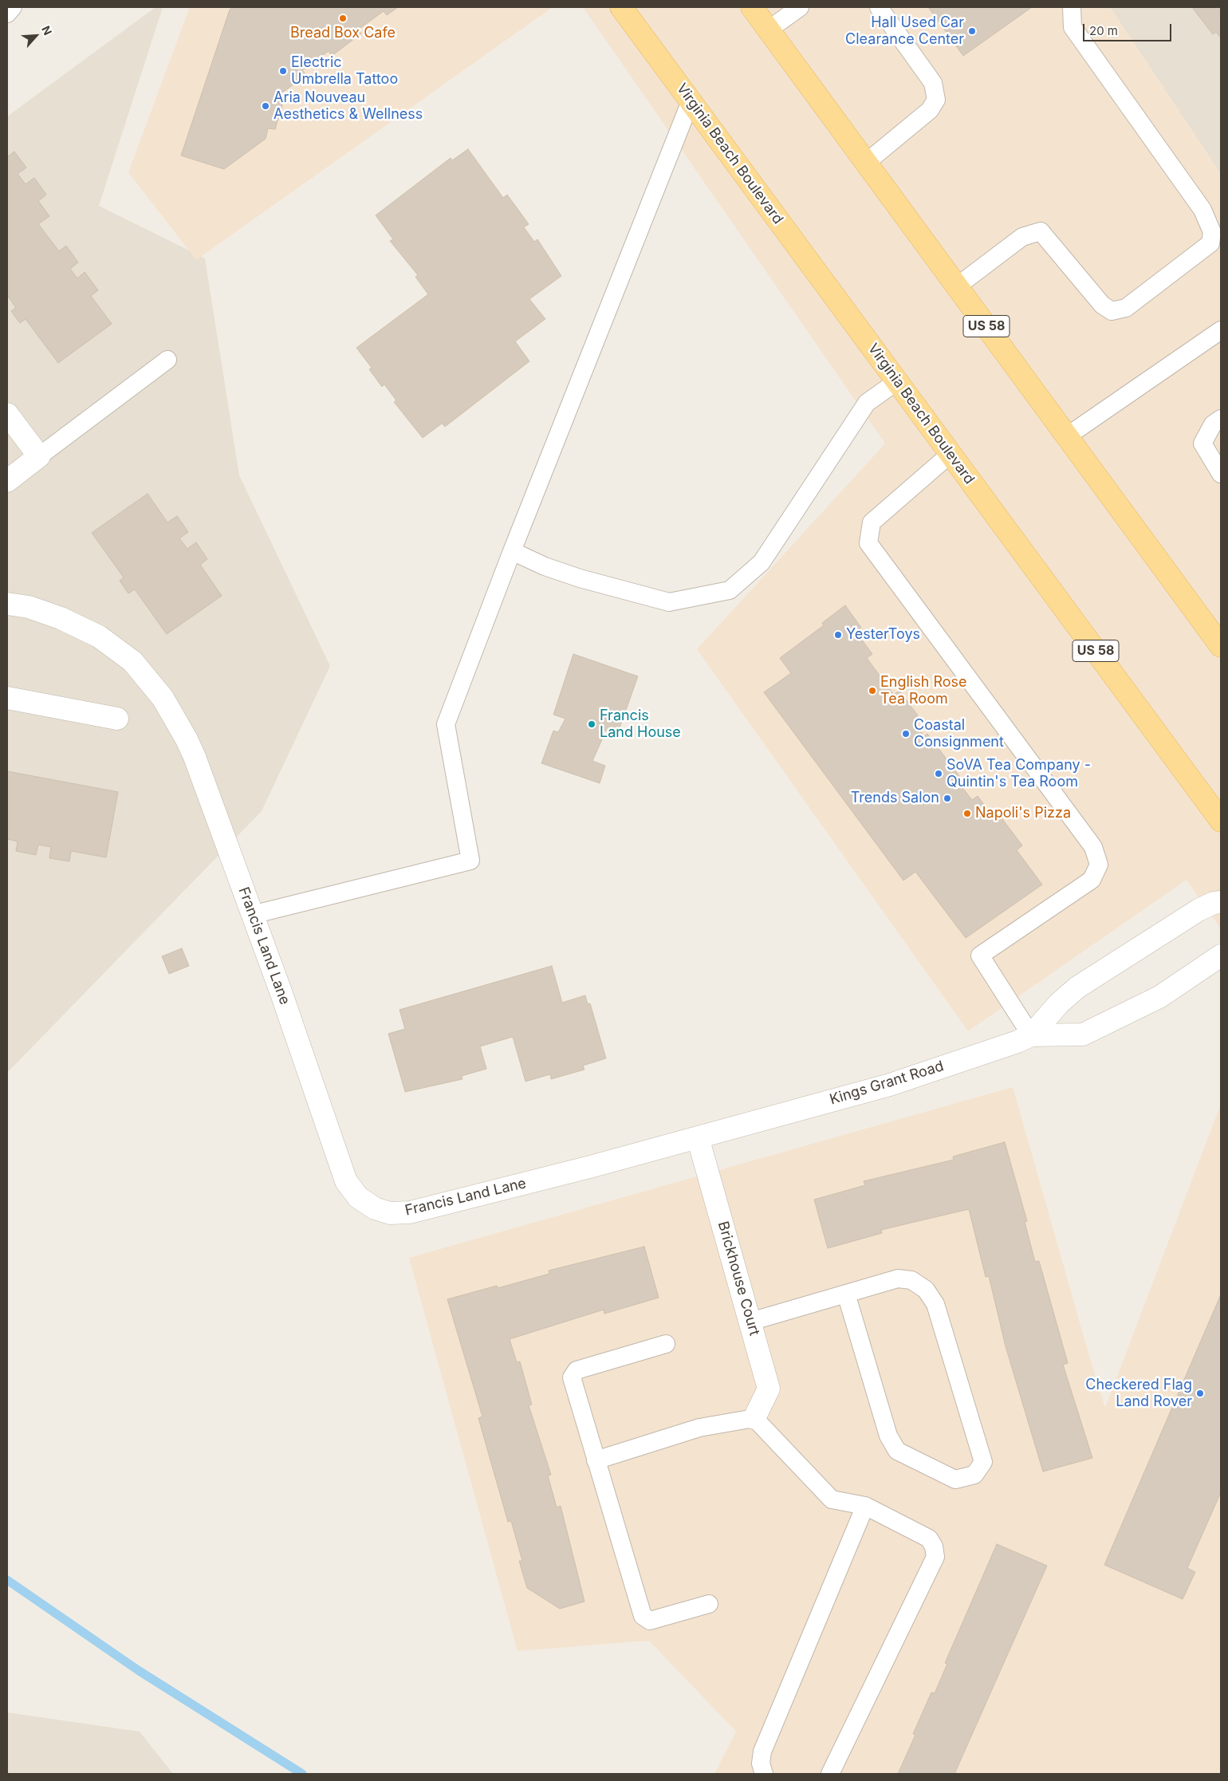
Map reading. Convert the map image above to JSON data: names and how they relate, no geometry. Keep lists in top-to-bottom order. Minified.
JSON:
{"streets":{"main road":["Virginia Beach Boulevard","US 58"],"street":["Francis Land Lane","Kings Grant Road","Brickhouse Court"]},"crossings":[["Francis Land Lane","Kings Grant Road"],["Kings Grant Road","Brickhouse Court"]],"places":["Bread Box Cafe","Hall Used Car Clearance Center","Electric Umbrella Tattoo","Aria Nouveau Aesthetics & Wellness","YesterToys","English Rose Tea Room","Francis Land House","Coastal Consignment","SoVA Tea Company - Quintin's Tea Room","Trends Salon","Napoli's Pizza","Checkered Flag Land Rover"],"scale_bar":"20 m","north":"top right"}
